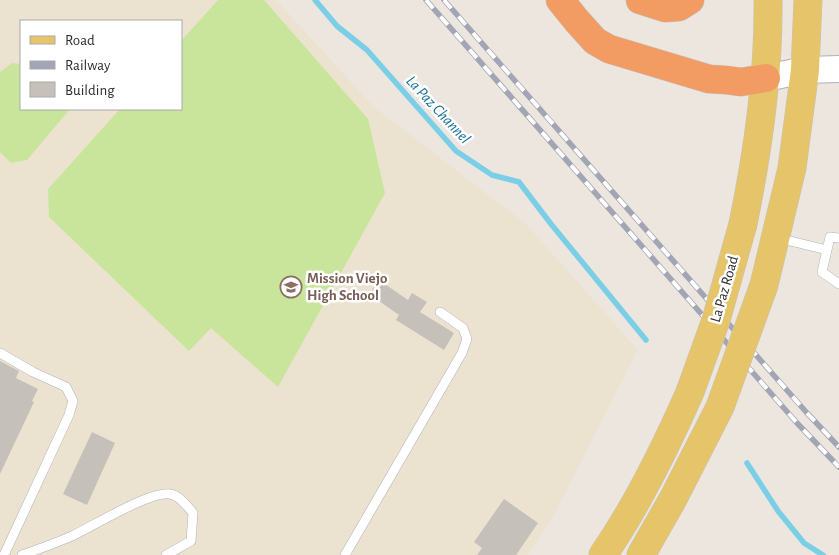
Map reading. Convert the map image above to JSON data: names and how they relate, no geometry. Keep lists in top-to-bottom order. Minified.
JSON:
{"streets":{"main road":["La Paz Road"]},"water":["La Paz Channel"],"places":{"school or university":["Mission Viejo High School"]},"legend":["Road","Railway","Building"]}
